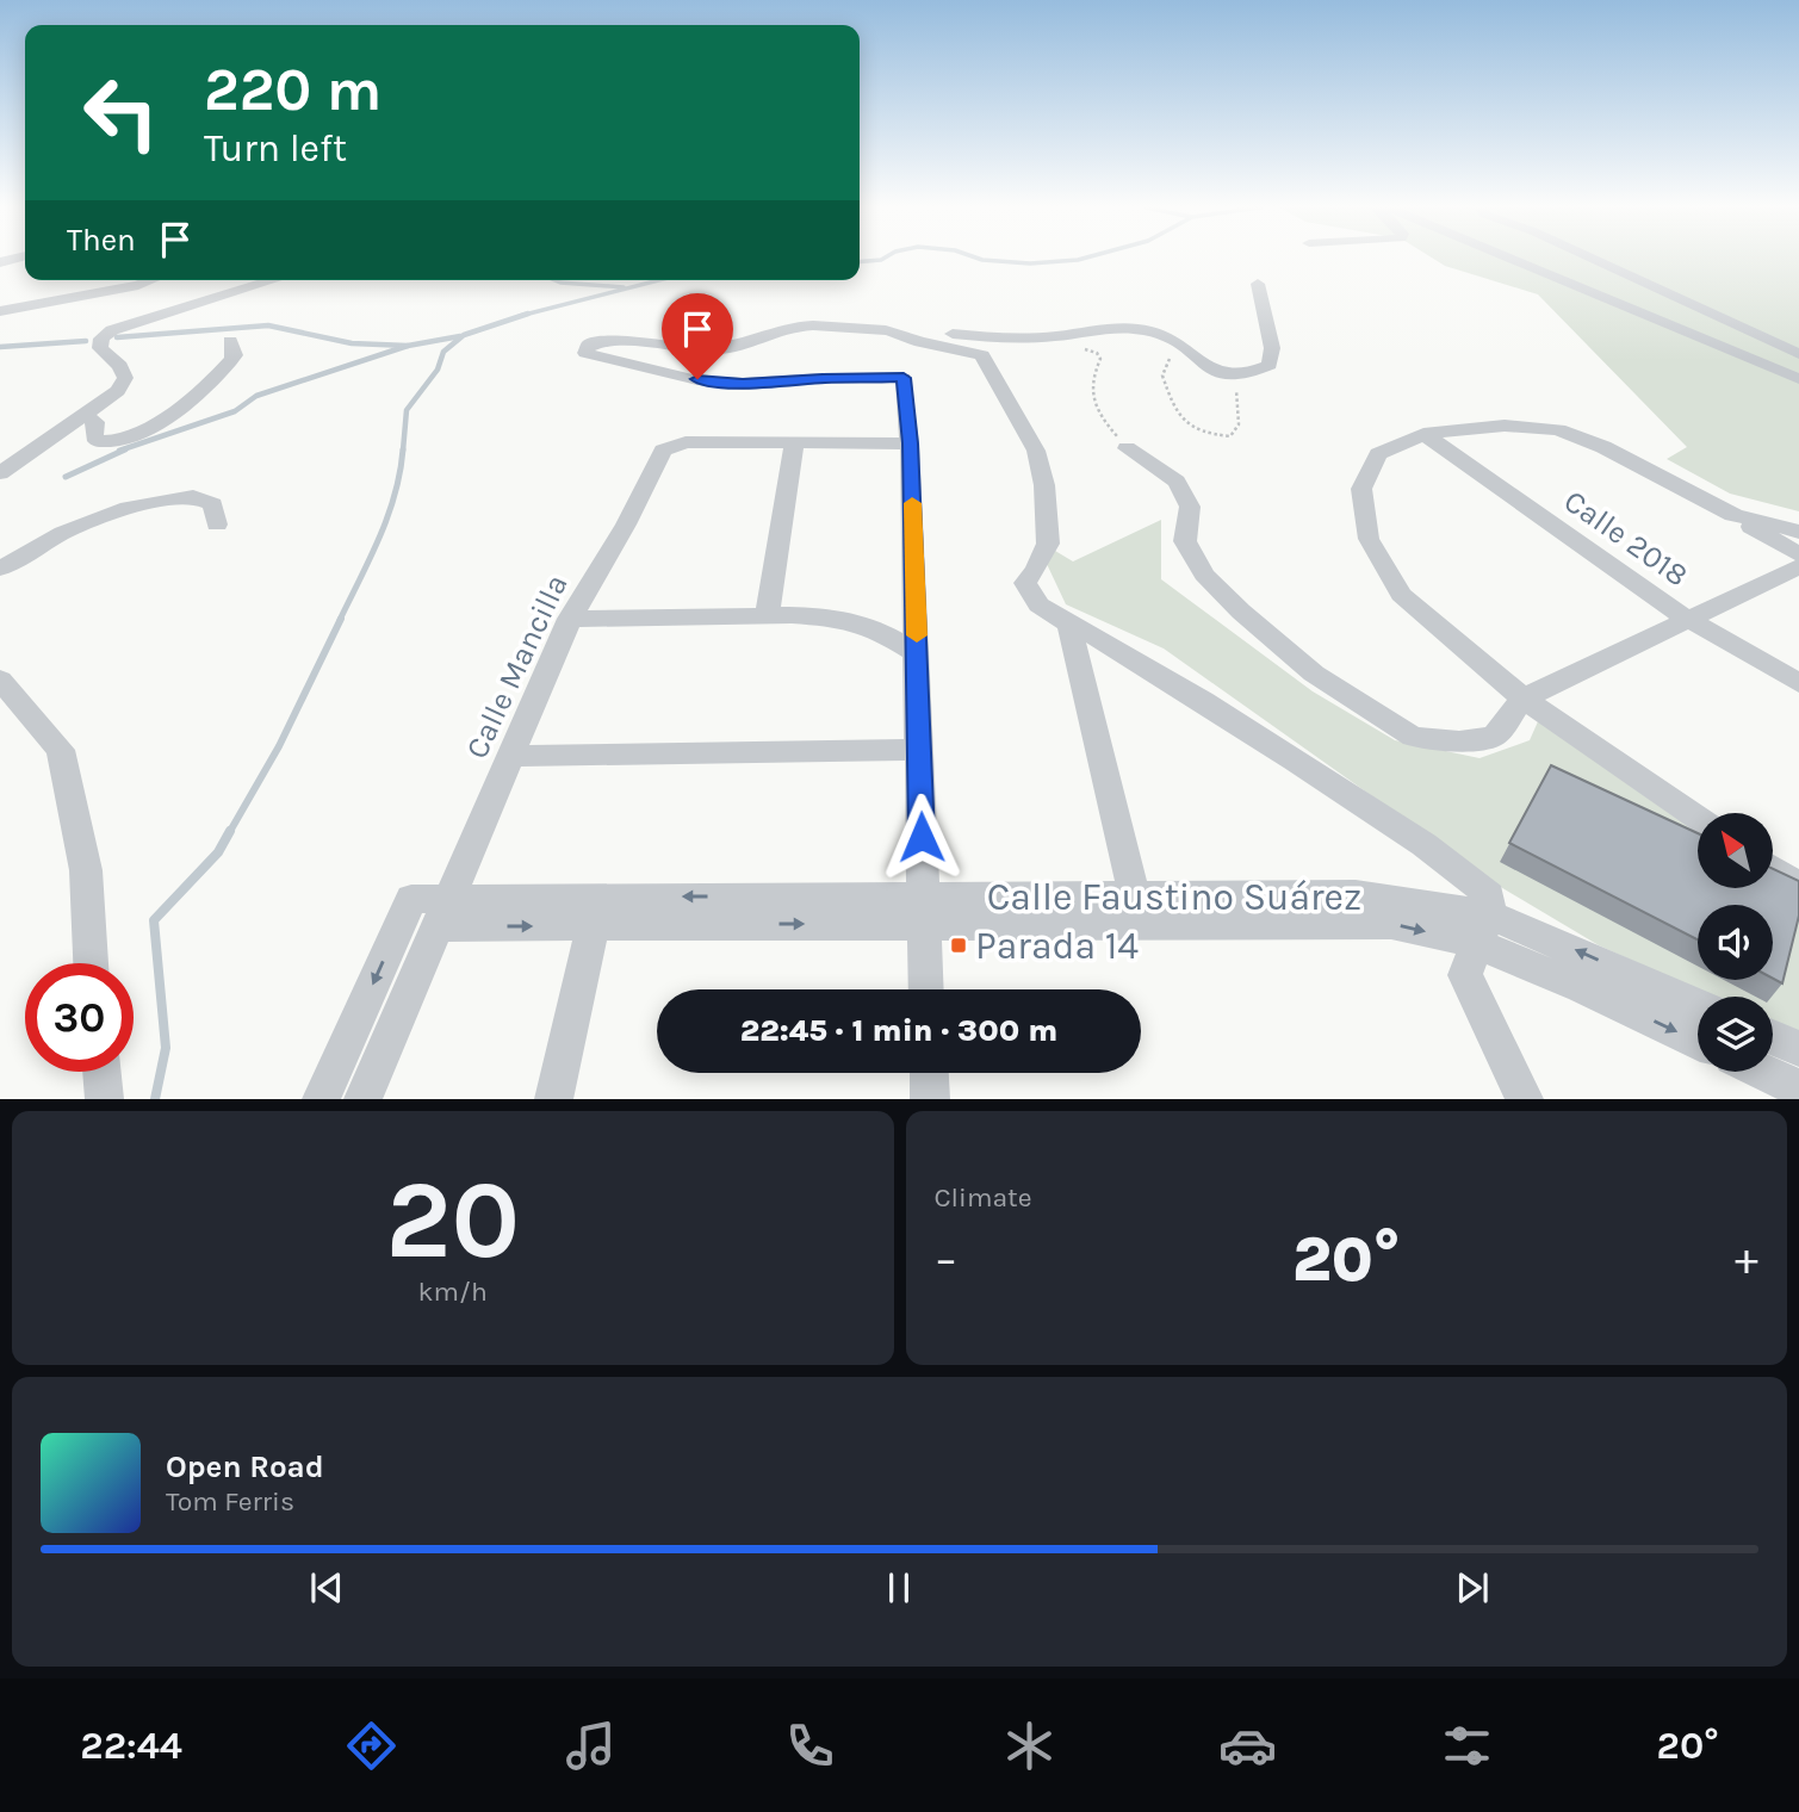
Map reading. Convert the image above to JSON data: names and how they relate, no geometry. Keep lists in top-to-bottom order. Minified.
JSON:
{"streets":{"street":["Calle 2018","Calle Mancilla","Calle Faustino Suárez"]},"crossings":[["Calle Mancilla","Calle Faustino Suárez"]],"places":{"transit":["Parada 14"]},"north":"top left","page":{"turn":["220 m","Turn left"],"then":"Then","limit":"30","trip":"22:45 · 1 min · 300 m","tile":[["20","km/h"],"Climate"],"heat":["−","20°","+"],"song":["Open Road","Tom Ferris"],"tabs":["22:44","20°"]}}
